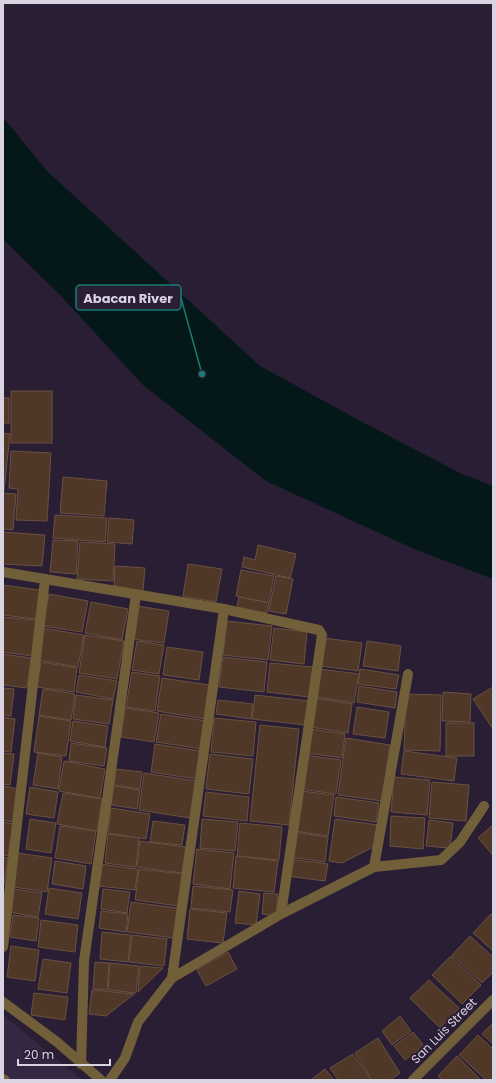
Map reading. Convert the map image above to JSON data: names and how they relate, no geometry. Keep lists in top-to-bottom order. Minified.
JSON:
{"streets":{"street":["San Luis Street"]},"places":["Abacan River"],"scale_bar":"20 m"}
